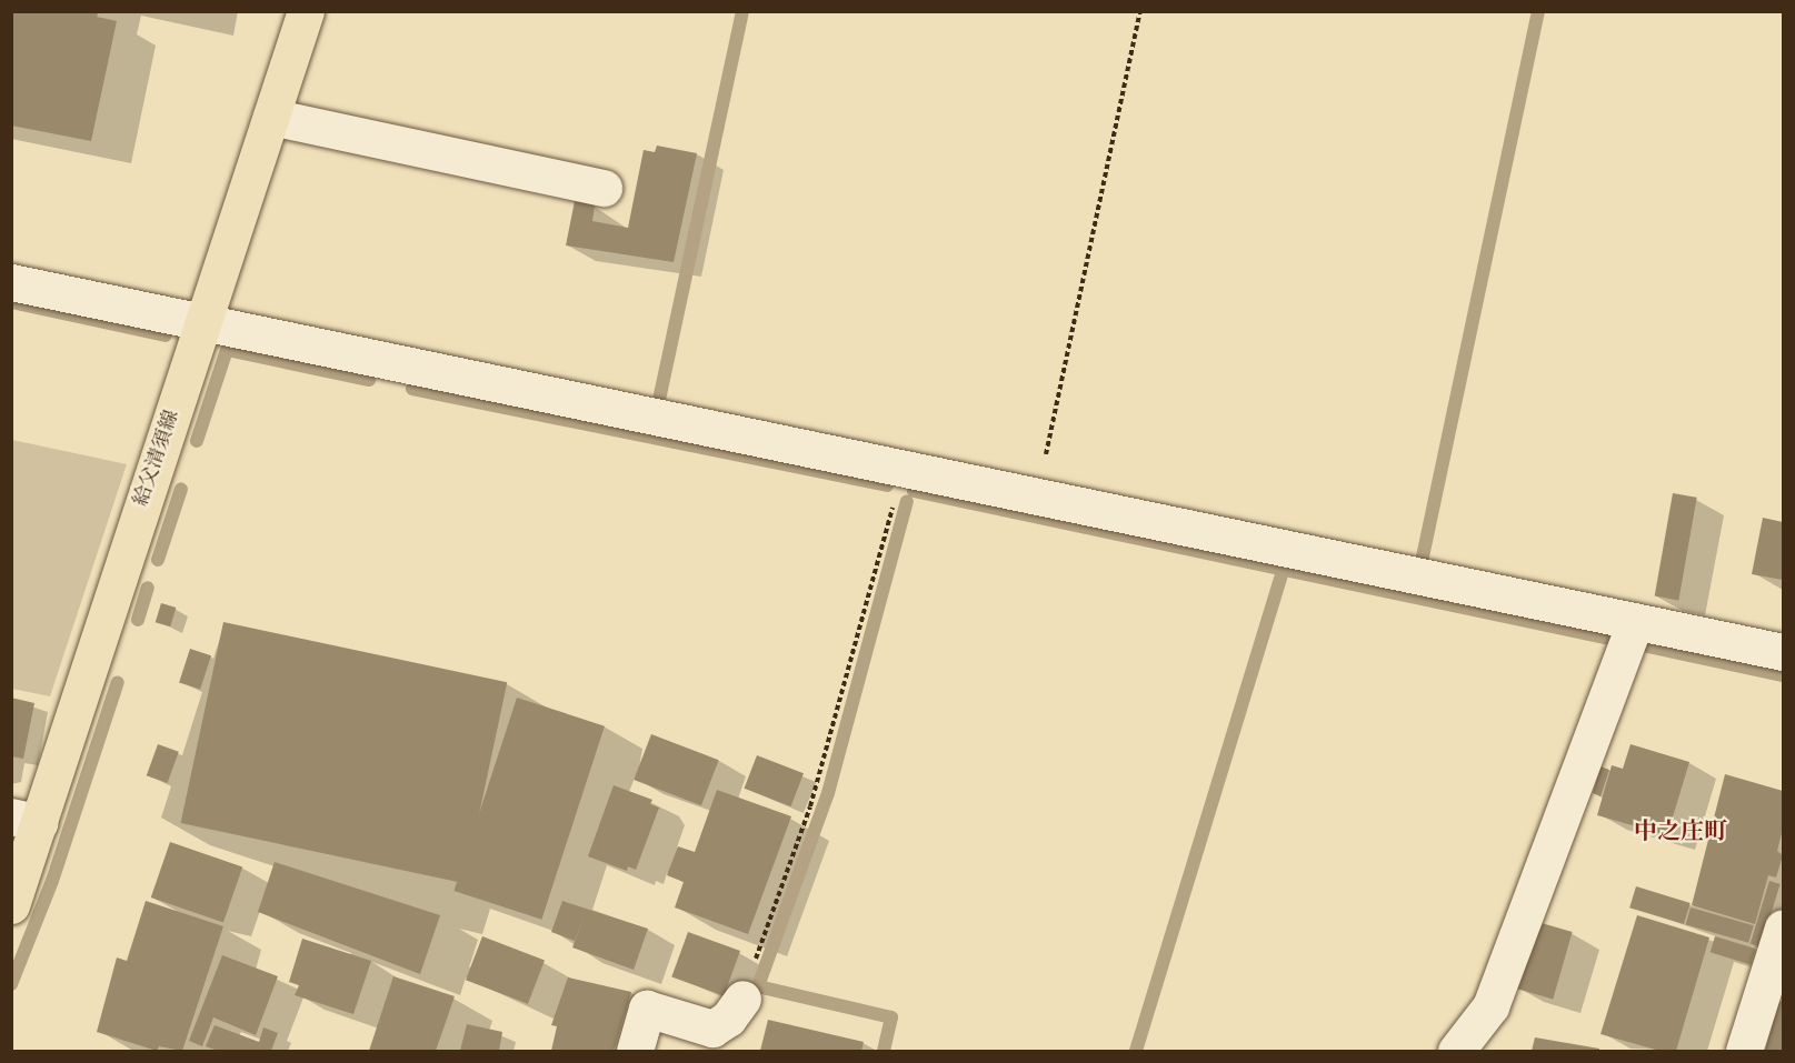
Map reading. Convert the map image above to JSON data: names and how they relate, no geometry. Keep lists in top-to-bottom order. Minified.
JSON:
{"streets":{"main road":["給父清須線"]},"districts":["中之庄町"]}
